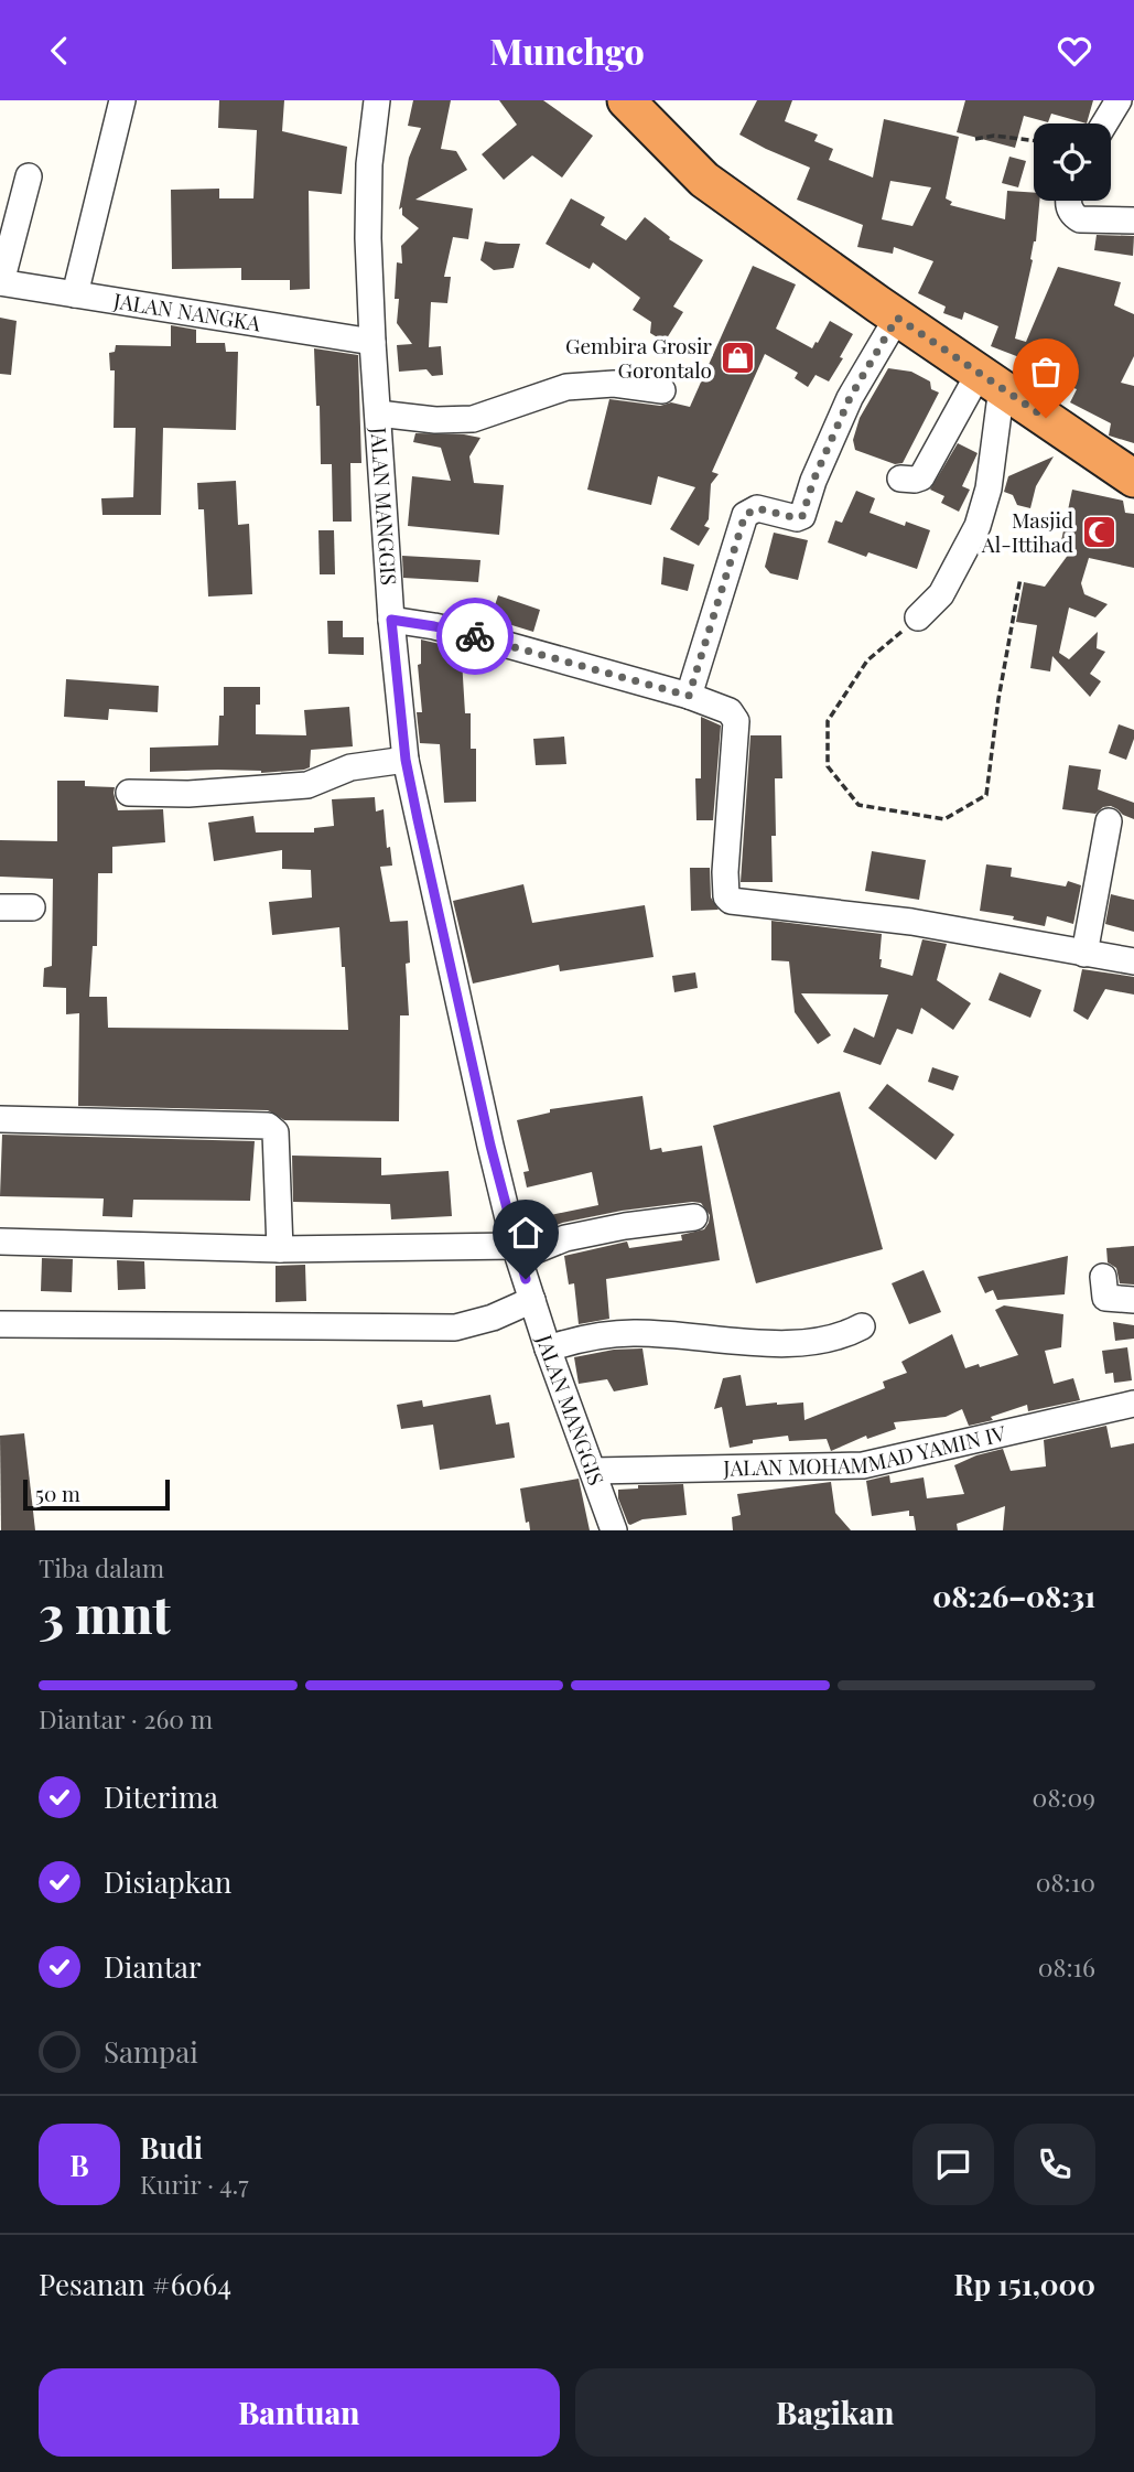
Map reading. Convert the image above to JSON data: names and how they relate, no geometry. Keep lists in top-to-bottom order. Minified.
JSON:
{"streets":{"street":["JALAN NANGKA","JALAN MANGGIS","JALAN MOHAMMAD YAMIN IV"]},"crossings":[["JALAN NANGKA","JALAN MANGGIS"],["JALAN MANGGIS","JALAN MOHAMMAD YAMIN IV"]],"places":{"shop":["Gembira Grosir Gorontalo"],"mosque":["Masjid Al-Ittihad"]},"scale_bar":"50 m","page":{"header":"Munchgo","scale":"50 m","heading":["3 mnt","Tiba dalam","08:26–08:31"],"panel":["Budi","Kurir · 4.7","Pesanan #6064","Rp 151,000"],"bar":"Diantar · 260 m","list":[["Diterima","08:09"],["Disiapkan","08:10"],["Diantar","08:16"],"Sampai"],"round":"B","buttons":["Bantuan","Bagikan"]}}
